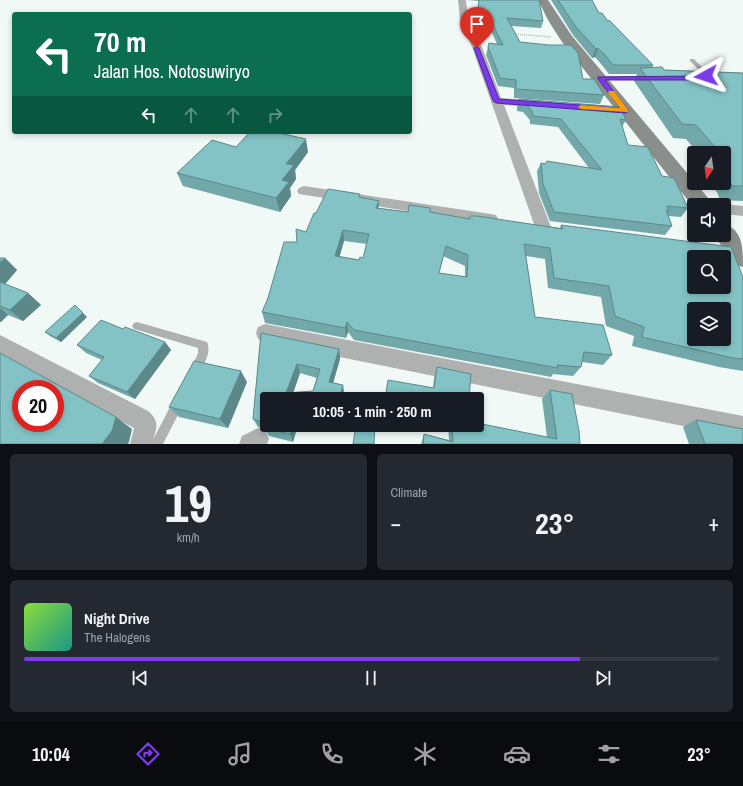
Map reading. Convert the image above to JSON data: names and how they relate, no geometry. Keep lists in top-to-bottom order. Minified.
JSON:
{"north":"bottom","page":{"turn":["70 m","Jalan Hos. Notosuwiryo"],"limit":"20","trip":"10:05 · 1 min · 250 m","tile":[["19","km/h"],"Climate"],"heat":["−","23°","+"],"song":["Night Drive","The Halogens"],"tabs":["10:04","23°"]}}
